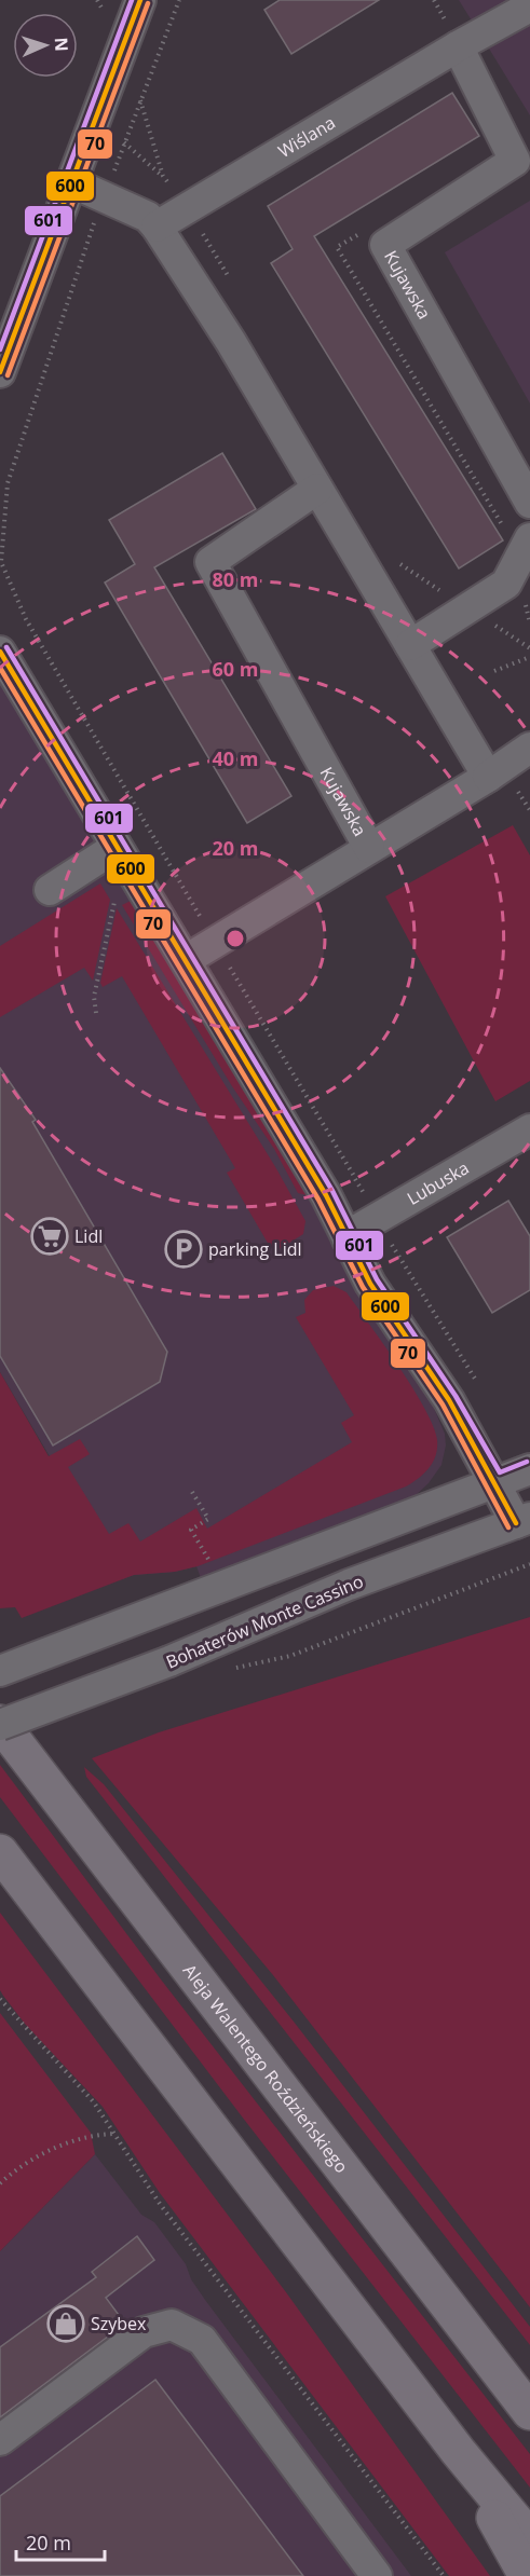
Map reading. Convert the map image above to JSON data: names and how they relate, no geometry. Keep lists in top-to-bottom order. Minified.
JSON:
{"streets":{"highway":["Aleja Walentego Roździeńskiego"],"street":["Wiślana","Kujawska","Lubuska","Bohaterów Monte Cassino"]},"crossings":[["Wiślana","Kujawska"],["Bohaterów Monte Cassino","Aleja Walentego Roździeńskiego"]],"places":{"supermarket":["Lidl"],"parking":["parking Lidl"],"shop":["Szybex"]},"lines":["transit line 600","transit line 601","transit line 70"],"scale_bar":"20 m","north":"right","rings":["80 m","60 m","40 m","20 m"]}
